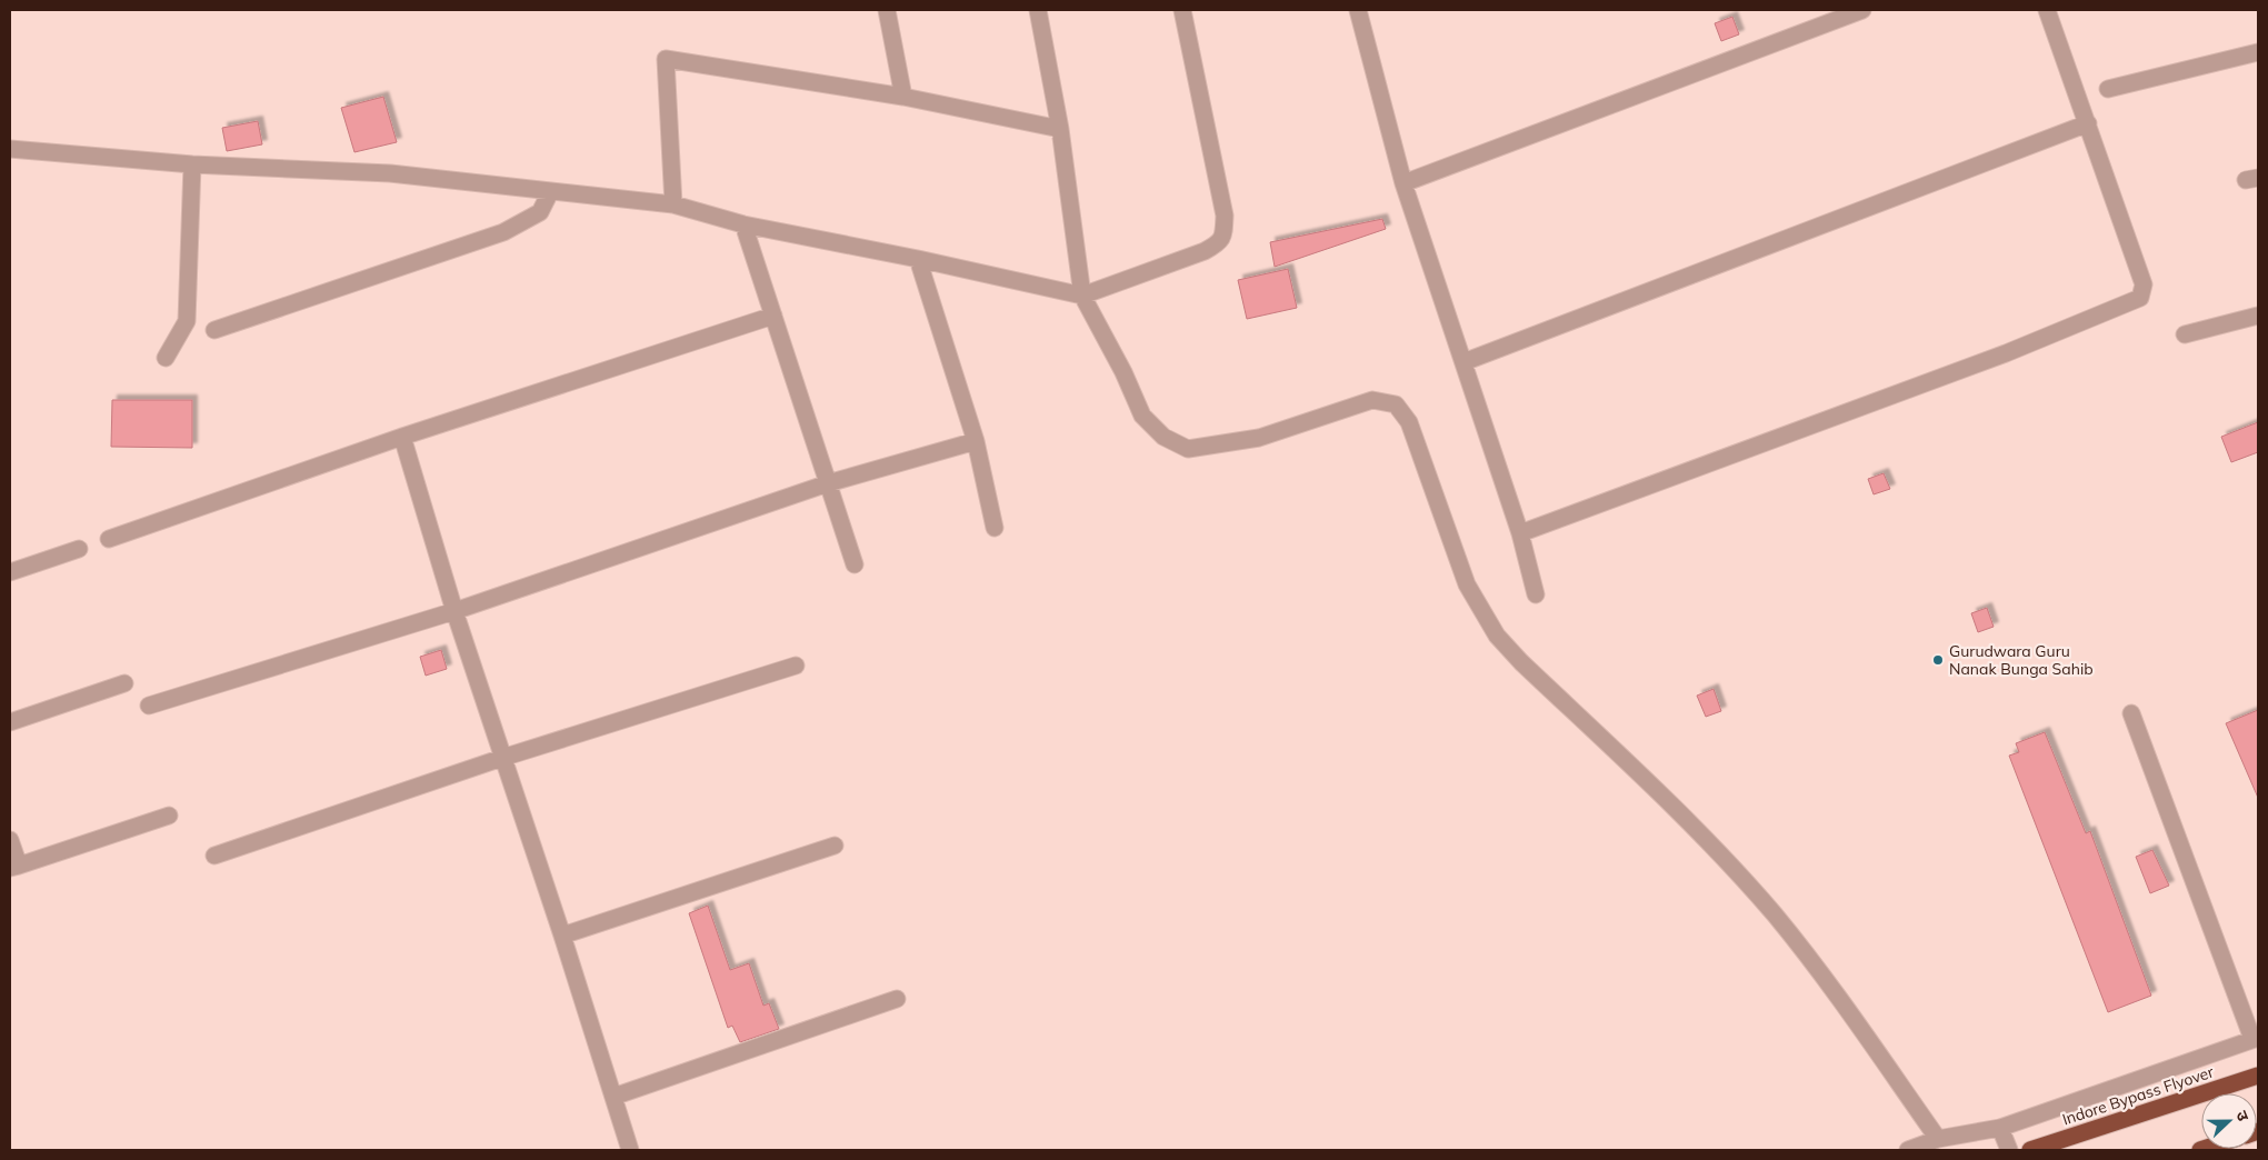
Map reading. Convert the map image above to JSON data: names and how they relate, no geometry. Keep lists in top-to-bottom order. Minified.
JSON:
{"streets":{"highway":["Indore Bypass Flyover"]},"places":["Gurudwara Guru Nanak Bunga Sahib"],"north":"right"}
